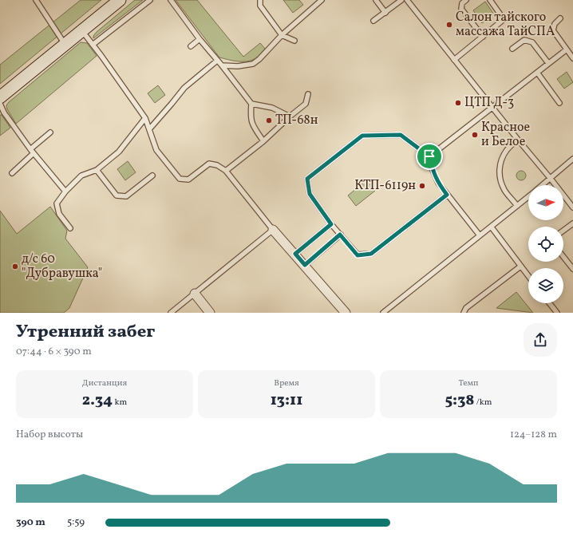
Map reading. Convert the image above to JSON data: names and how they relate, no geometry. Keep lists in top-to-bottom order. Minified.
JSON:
{"places":["Салон тайского массажа ТайСПА","ЦТП Д-3","ТП-68н","Красное и Белое","КТП-6119н","д/с 60 \"Дубравушка\""],"north":"right","page":{"heading":["Утренний забег","07:44 · 6 × 390 m"],"stats":[["Дистанция","2.34 km"],["Время","13:11"],["Темп","5:38 /km"]],"chart":["Набор высоты","124–128 m"],"list":[{"name":"390 m","note":"5:59"}]}}
